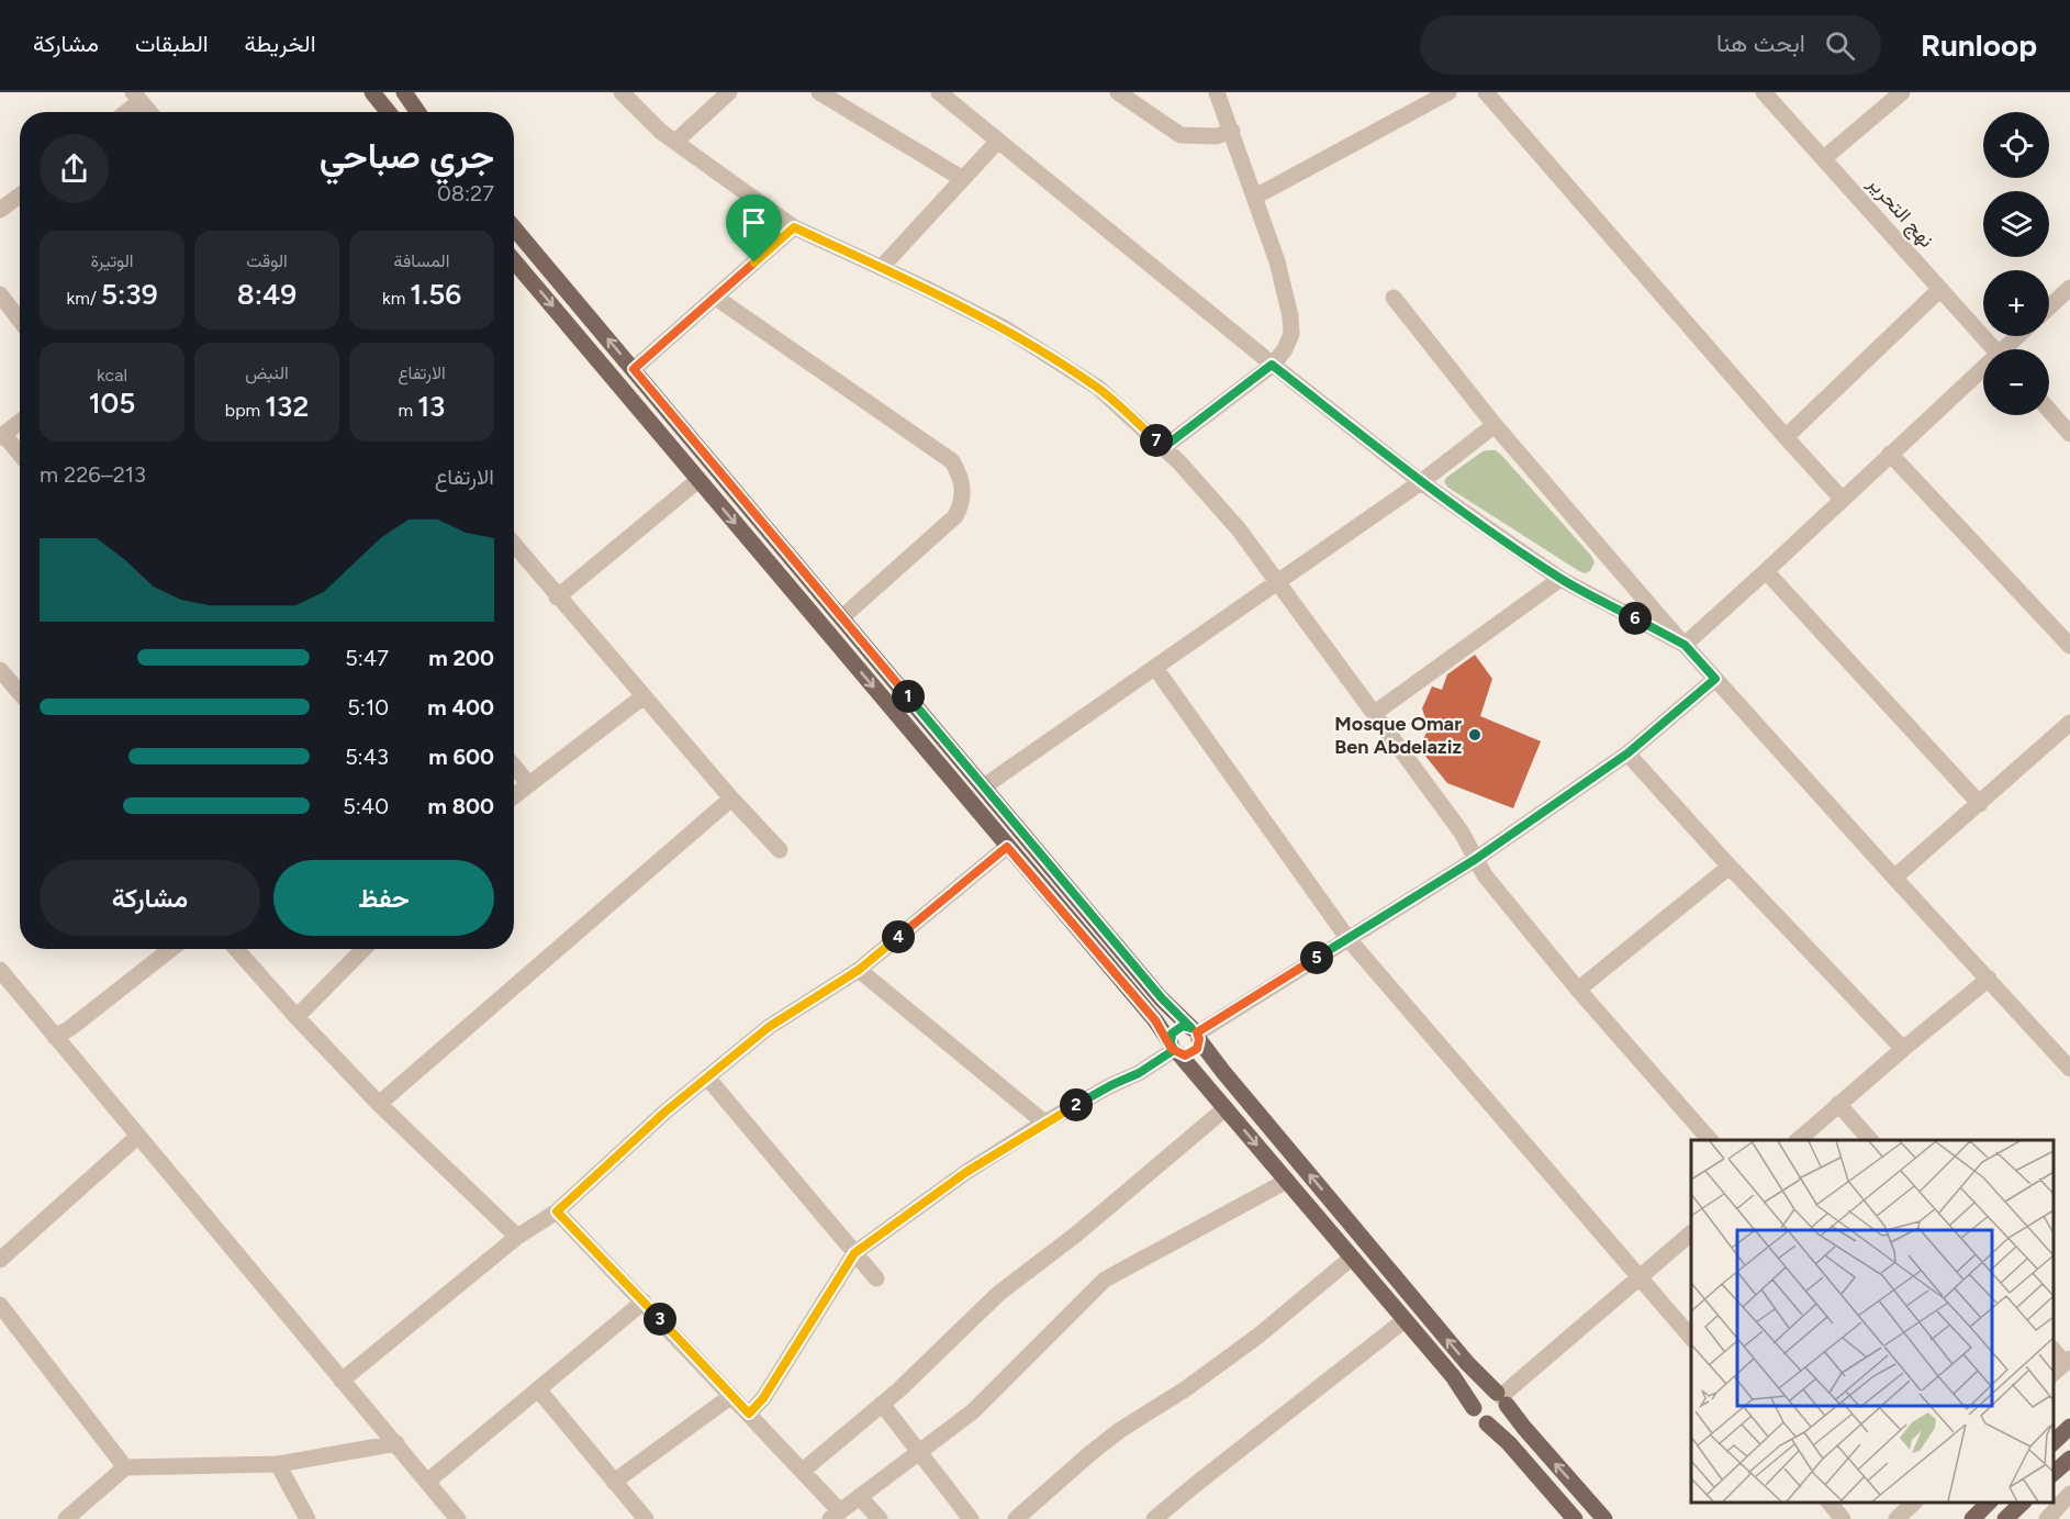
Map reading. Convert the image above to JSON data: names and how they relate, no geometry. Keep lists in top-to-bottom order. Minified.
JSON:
{"streets":{"street":["نهج التحرير"]},"places":["Mosque Omar Ben Abdelaziz"],"page":{"header":"Runloop","search":"ابحث هنا","nav":["الخريطة","الطبقات","مشاركة"],"map_buttons":["+","−"],"heading":["جري صباحي","08:27"],"stats":[["المسافة","1.56 km"],["الوقت","8:49"],["الوتيرة","5:39 /km"],["الارتفاع","13 m"],["النبض","132 bpm"],["kcal","105"]],"pins":["7","6","1","4","5","2","3"],"chart":["الارتفاع","213–226 m"],"list":[{"name":"200 m","note":"5:47"},{"name":"400 m","note":"5:10"},{"name":"600 m","note":"5:43"},{"name":"800 m","note":"5:40"}],"buttons":["حفظ","مشاركة"]}}
